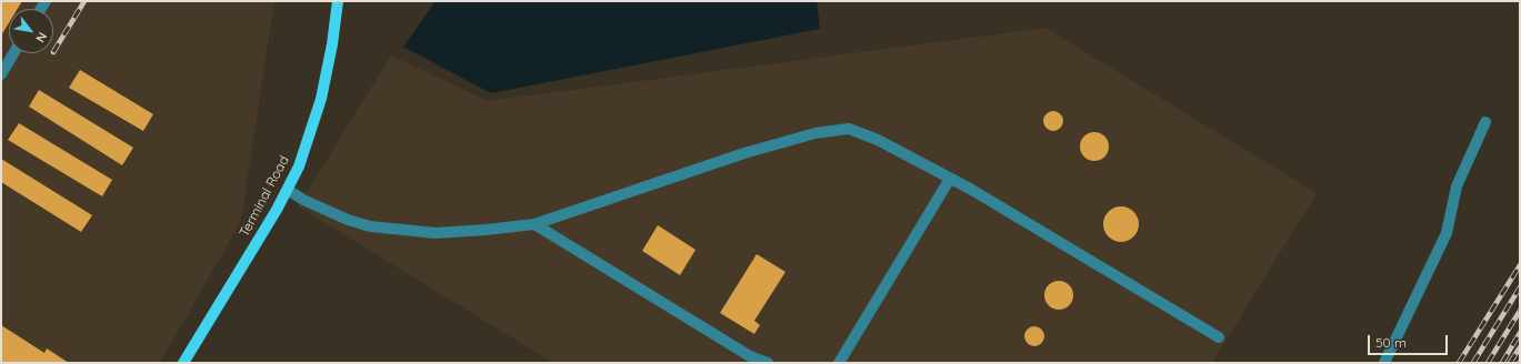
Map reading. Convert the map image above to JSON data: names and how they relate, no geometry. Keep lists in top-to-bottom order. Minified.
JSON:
{"streets":{"main road":["Terminal Road"]},"scale_bar":"50 m","north":"bottom right"}
